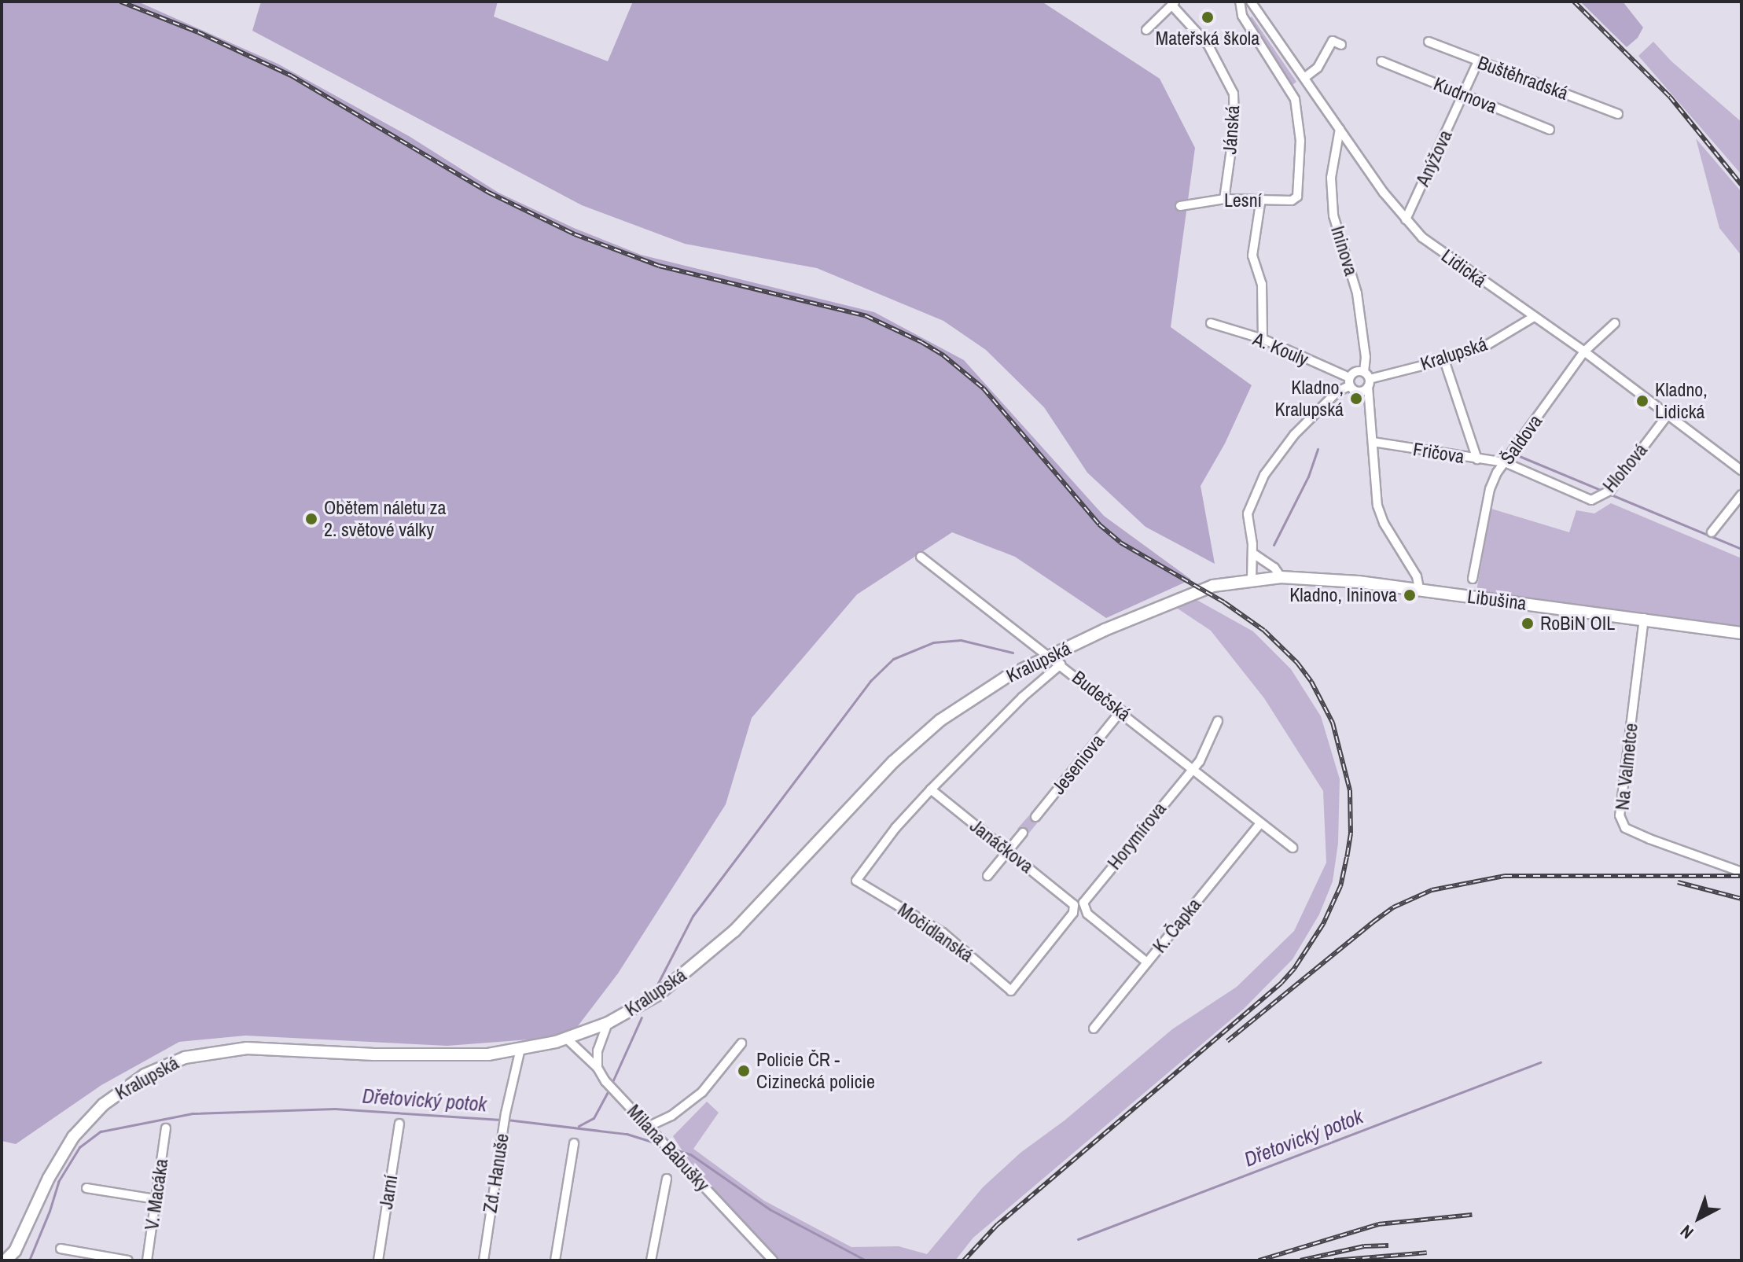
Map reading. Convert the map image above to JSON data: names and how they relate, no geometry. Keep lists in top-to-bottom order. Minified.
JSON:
{"streets":{"main road":["Kralupská","Libušina"],"street":["Buštěhradská","Kudrnova","Jánská","Anýžova","Lesní","Ininova","Lidická","A. Kouly","Šaldova","Fričova","Hlohová","Budečská","Jeseniova","Na Valmetce","Horymírova","Janáčkova","K. Čapka","Močidlanská","Milana Babušky","Zd. Hanuše","Jarní","V. Macáka"]},"crossings":[["Buštěhradská","Anýžova"],["Kudrnova","Anýžova"],["Jánská","Lesní"],["Anýžova","Lidická"],["Ininova","Lidická"],["Ininova","Kralupská"],["Ininova","Fričova"],["Ininova","Libušina"],["Lidická","Kralupská"],["Lidická","Šaldova"],["Lidická","Hlohová"],["Kralupská","Libušina"],["Kralupská","Budečská"],["Kralupská","Janáčkova"],["Kralupská","Močidlanská"],["Kralupská","Milana Babušky"],["Kralupská","Zd. Hanuše"],["Šaldova","Fričova"],["Šaldova","Hlohová"],["Fričova","Hlohová"],["Libušina","Na Valmetce"],["Budečská","Jeseniova"],["Budečská","Horymírova"],["Budečská","K. Čapka"],["Horymírova","K. Čapka"],["Janáčkova","Močidlanská"]],"water":["Dřetovický potok"],"places":["Mateřská škola","Kladno, Kralupská","Kladno, Lidická","Obětem náletu za 2. světové války","Kladno, Ininova","RoBiN OIL","Policie ČR - Cizinecká policie"],"north":"bottom left"}
